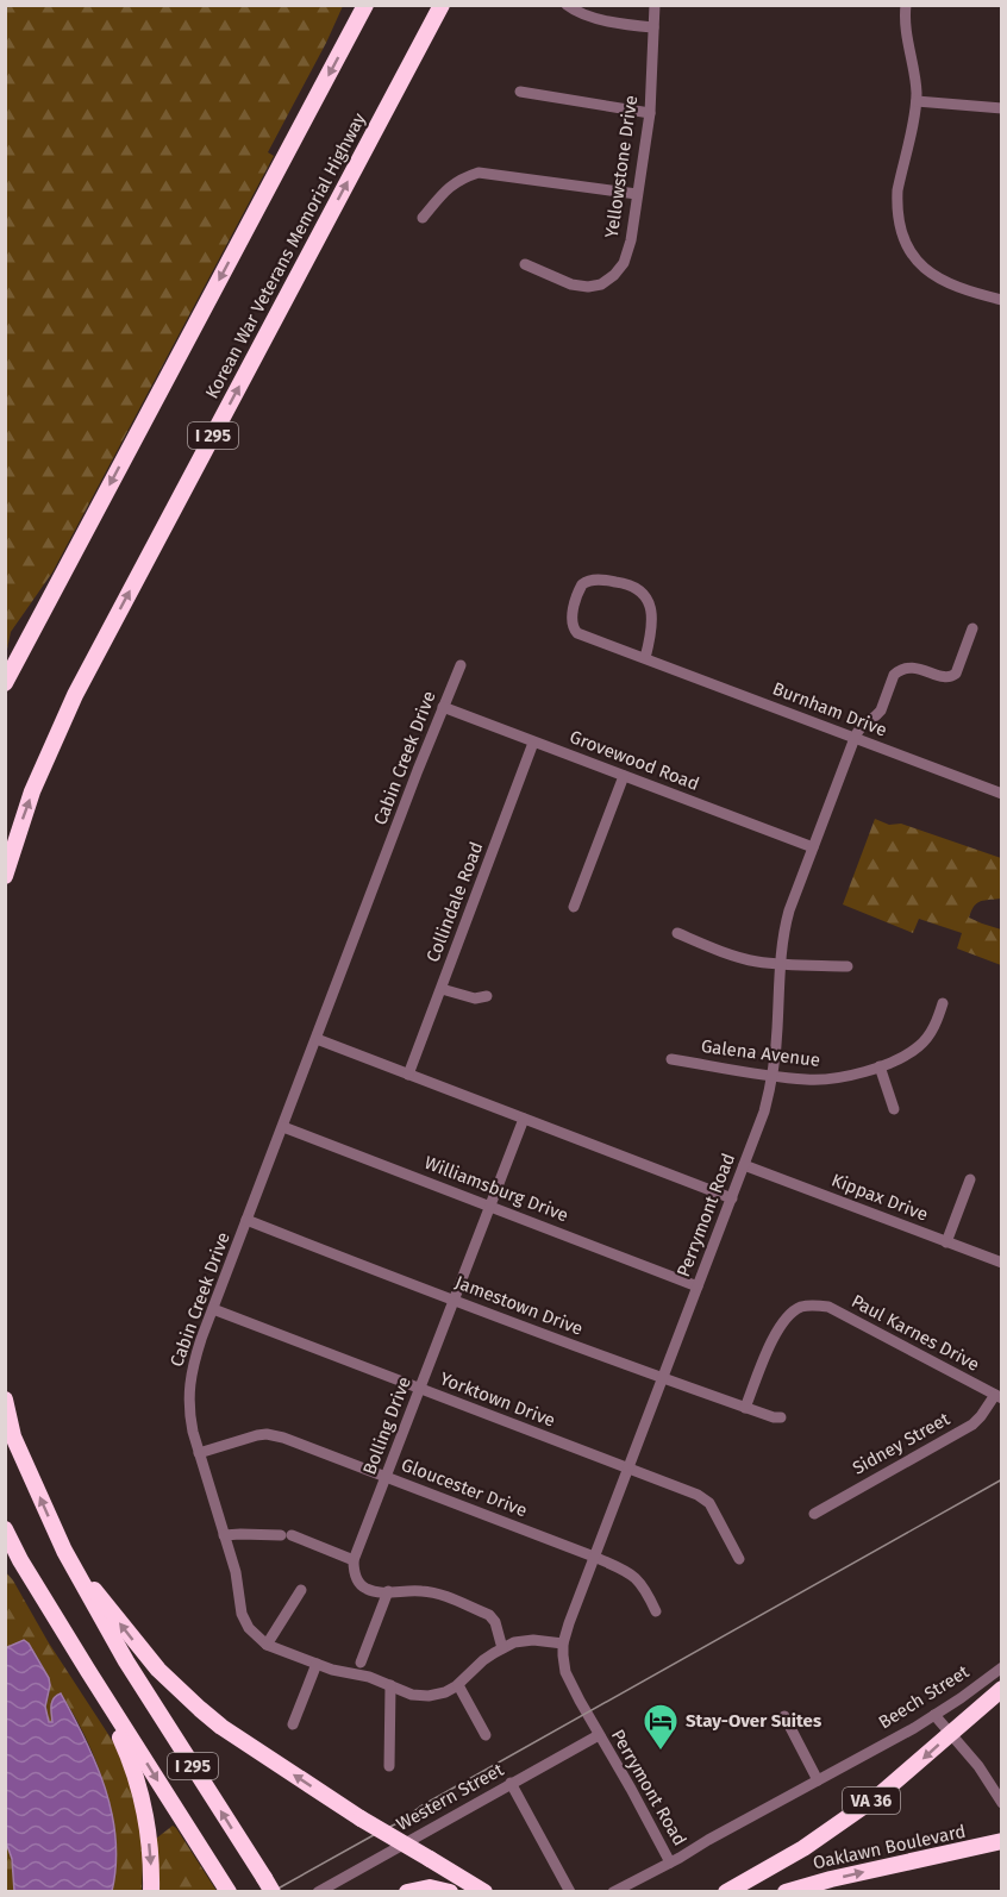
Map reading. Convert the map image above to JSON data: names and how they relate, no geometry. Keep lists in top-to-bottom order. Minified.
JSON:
{"streets":{"highway":["Korean War Veterans Memorial Highway","I 295","VA 36","Oaklawn Boulevard"],"street":["Yellowstone Drive","Burnham Drive","Cabin Creek Drive","Grovewood Road","Collindale Road","Galena Avenue","Williamsburg Drive","Kippax Drive","Perrymont Road","Jamestown Drive","Paul Karnes Drive","Yorktown Drive","Bolling Drive","Sidney Street","Gloucester Drive","Beech Street","Western Street"]},"crossings":[["Burnham Drive","Perrymont Road"],["Cabin Creek Drive","Grovewood Road"],["Cabin Creek Drive","Williamsburg Drive"],["Cabin Creek Drive","Perrymont Road"],["Cabin Creek Drive","Jamestown Drive"],["Cabin Creek Drive","Yorktown Drive"],["Cabin Creek Drive","Gloucester Drive"],["Grovewood Road","Collindale Road"],["Grovewood Road","Perrymont Road"],["Galena Avenue","Perrymont Road"],["Williamsburg Drive","Perrymont Road"],["Williamsburg Drive","Bolling Drive"],["Kippax Drive","Perrymont Road"],["Perrymont Road","Jamestown Drive"],["Perrymont Road","Yorktown Drive"],["Perrymont Road","Gloucester Drive"],["Perrymont Road","Beech Street"],["Perrymont Road","Western Street"],["Jamestown Drive","Paul Karnes Drive"],["Jamestown Drive","Bolling Drive"],["Paul Karnes Drive","Sidney Street"],["Yorktown Drive","Bolling Drive"],["Bolling Drive","Gloucester Drive"]],"places":{"hotel":["Stay-Over Suites"]}}
